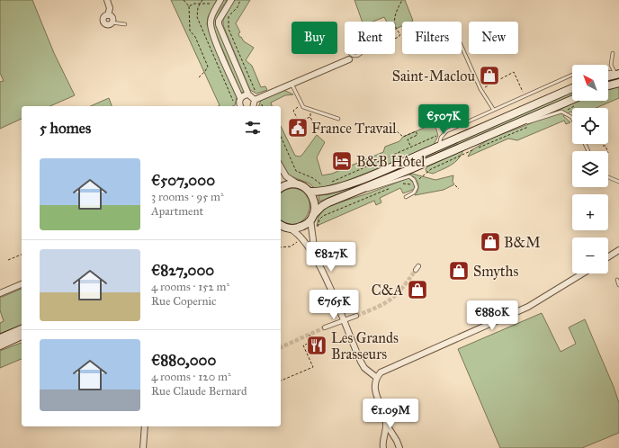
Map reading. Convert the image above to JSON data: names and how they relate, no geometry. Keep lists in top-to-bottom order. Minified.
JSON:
{"places":{"shop":["Saint-Maclou","B&M","Smyths","C&A"],"public building":["France Travail"],"hotel":["B&B Hôtel"],"restaurant":["Les Grands Brasseurs"]},"north":"top left","page":{"chip":["Buy","Rent","Filters","New"],"map_buttons":["+","−"],"price":["€507K","€827K","€765K","€880K","€1.09M"],"heading":"5 homes","list":[{"name":"€507,000","note":"3 rooms · 95 m² · Apartment"},{"name":"€827,000","note":"4 rooms · 152 m² · Rue Copernic"},{"name":"€880,000","note":"4 rooms · 120 m² · Rue Claude Bernard"}]}}
